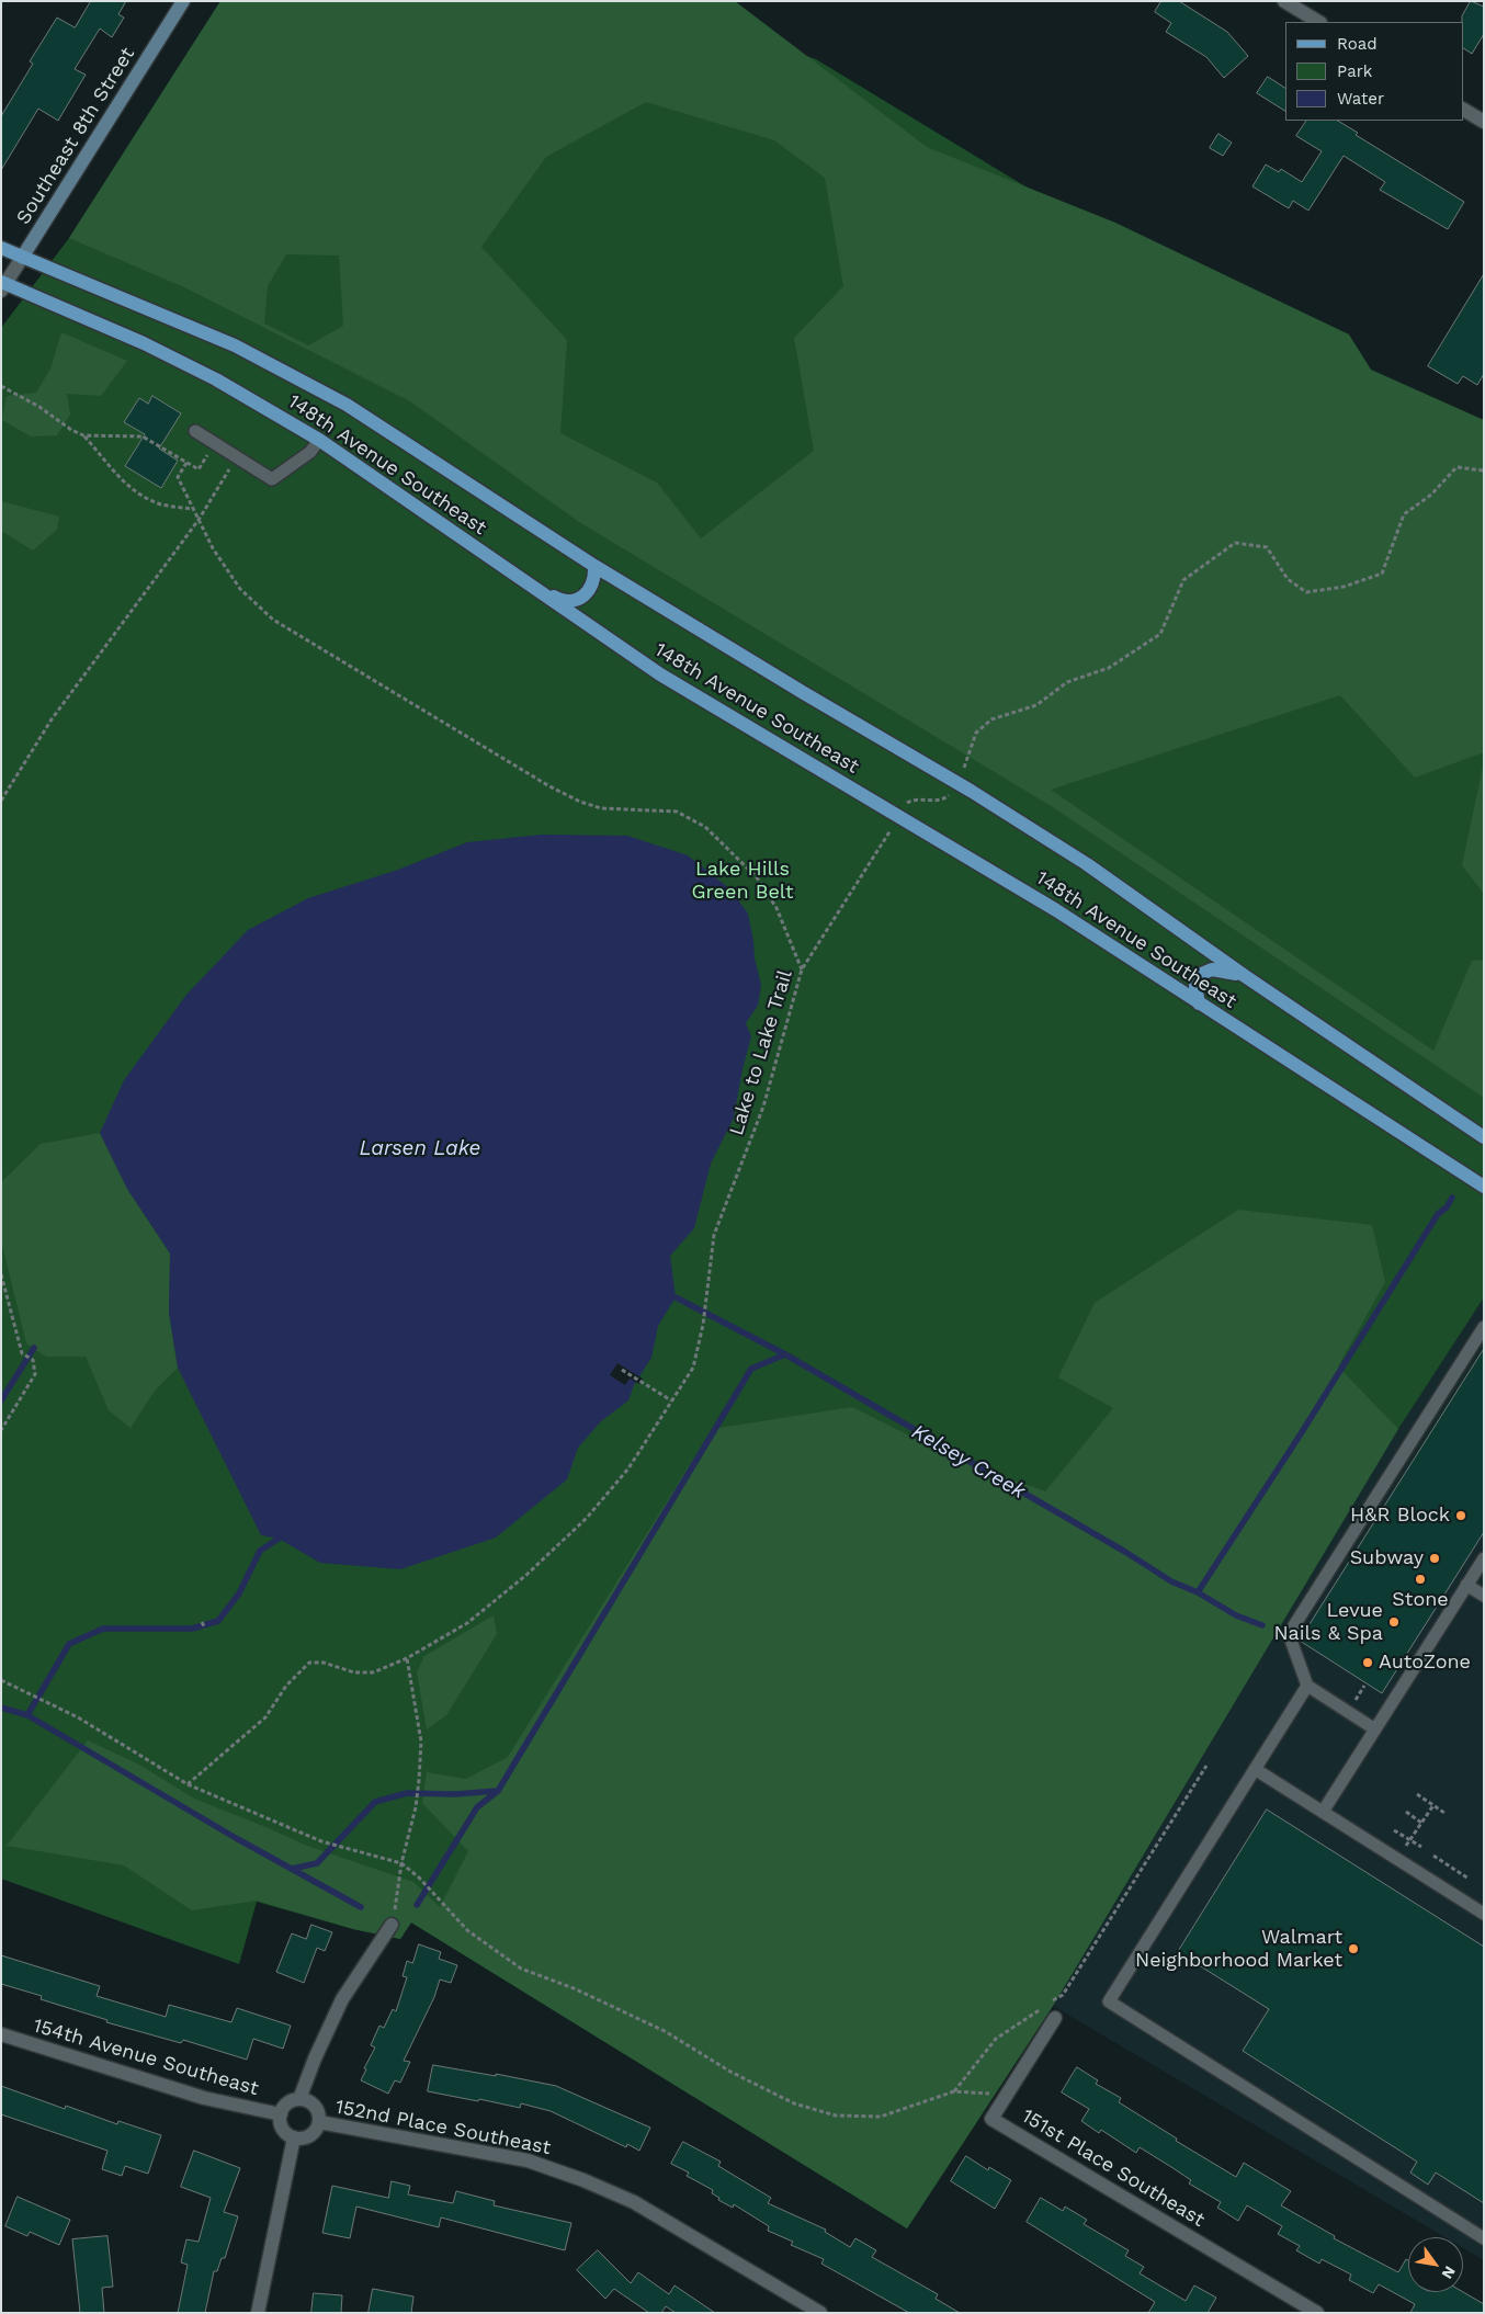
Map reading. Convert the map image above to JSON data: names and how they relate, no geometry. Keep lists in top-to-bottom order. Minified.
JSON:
{"streets":{"main road":["148th Avenue Southeast"],"street":["Southeast 8th Street","154th Avenue Southeast","152nd Place Southeast","151st Place Southeast"],"path":["Lake to Lake Trail"]},"crossings":[["Southeast 8th Street","148th Avenue Southeast"],["154th Avenue Southeast","152nd Place Southeast"]],"water":["Larsen Lake","Kelsey Creek"],"parks":["Lake Hills Green Belt"],"places":["H&R Block","Subway","Stone","Levue Nails & Spa","AutoZone","Walmart Neighborhood Market"],"legend":["Road","Park","Water"],"north":"bottom right"}
